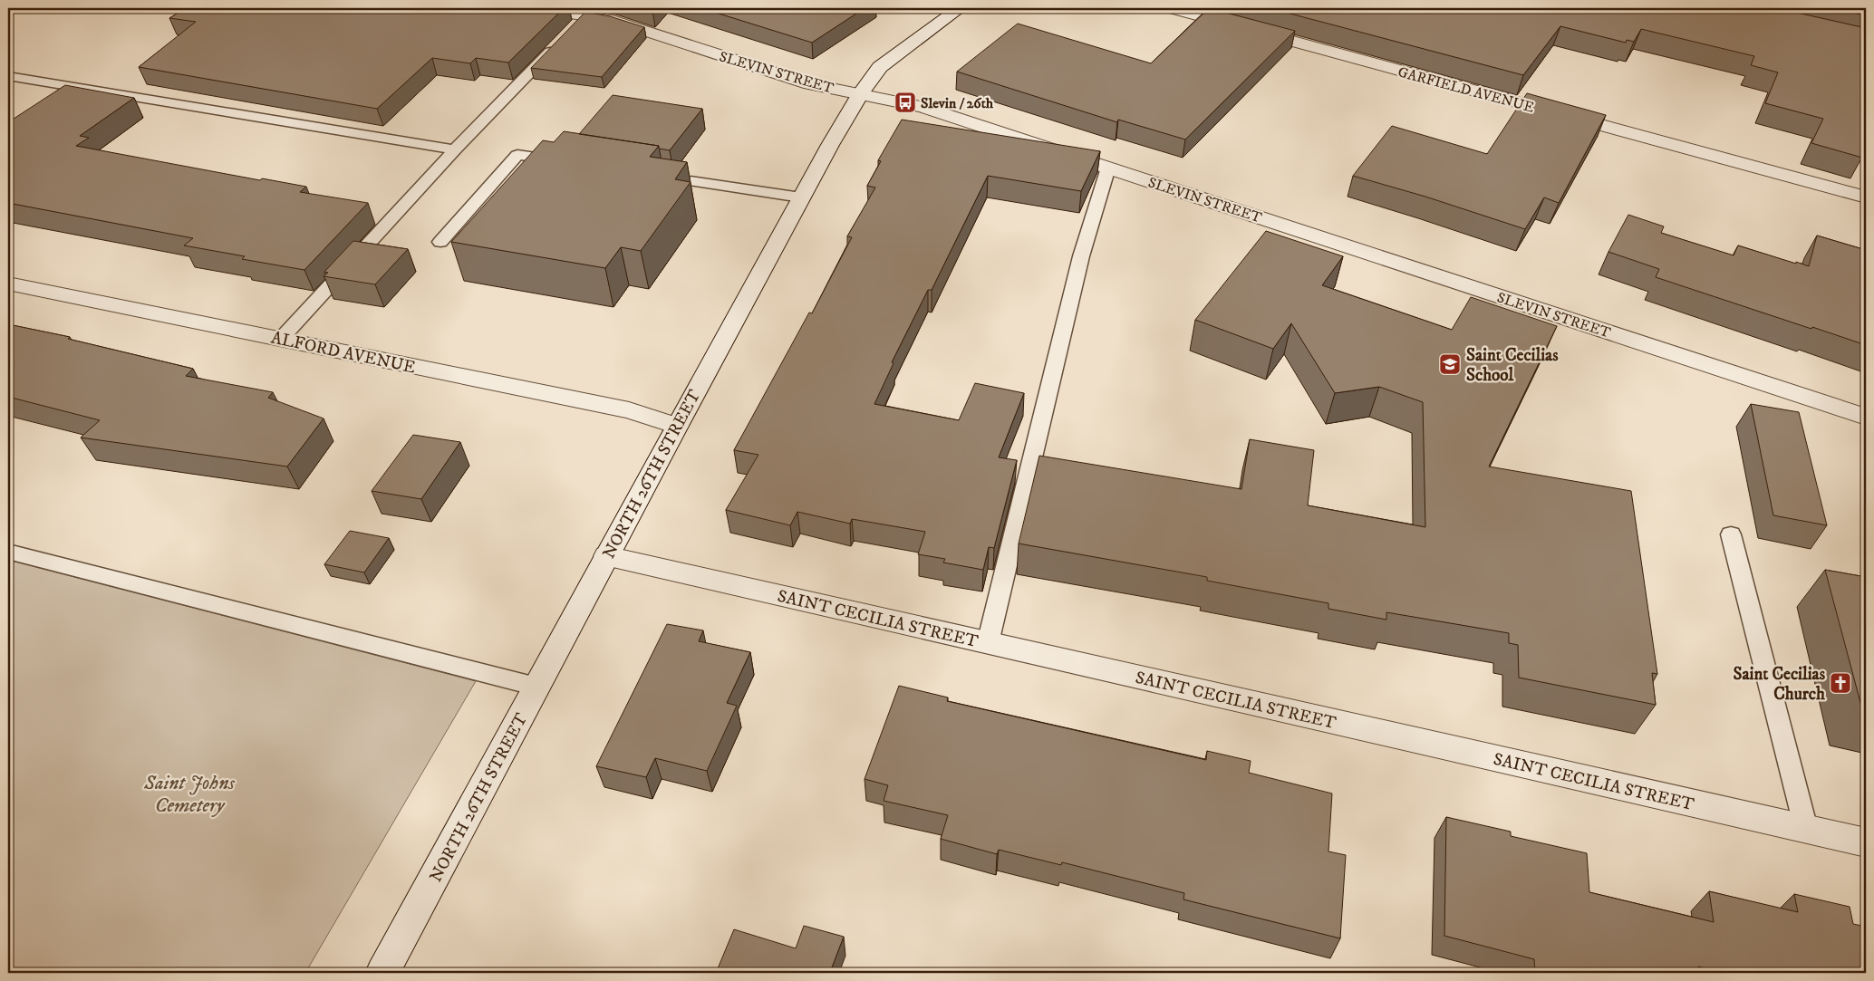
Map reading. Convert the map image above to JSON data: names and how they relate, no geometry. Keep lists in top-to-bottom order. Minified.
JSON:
{"streets":{"street":["SLEVIN STREET","GARFIELD AVENUE","ALFORD AVENUE","NORTH 26TH STREET","SAINT CECILIA STREET"]},"crossings":[["SLEVIN STREET","NORTH 26TH STREET"],["ALFORD AVENUE","NORTH 26TH STREET"],["NORTH 26TH STREET","SAINT CECILIA STREET"]],"parks":["Saint Johns Cemetery"],"places":{"bus stop":["Slevin / 26th"],"school or university":["Saint Cecilias School"],"church":["Saint Cecilias Church"]}}
